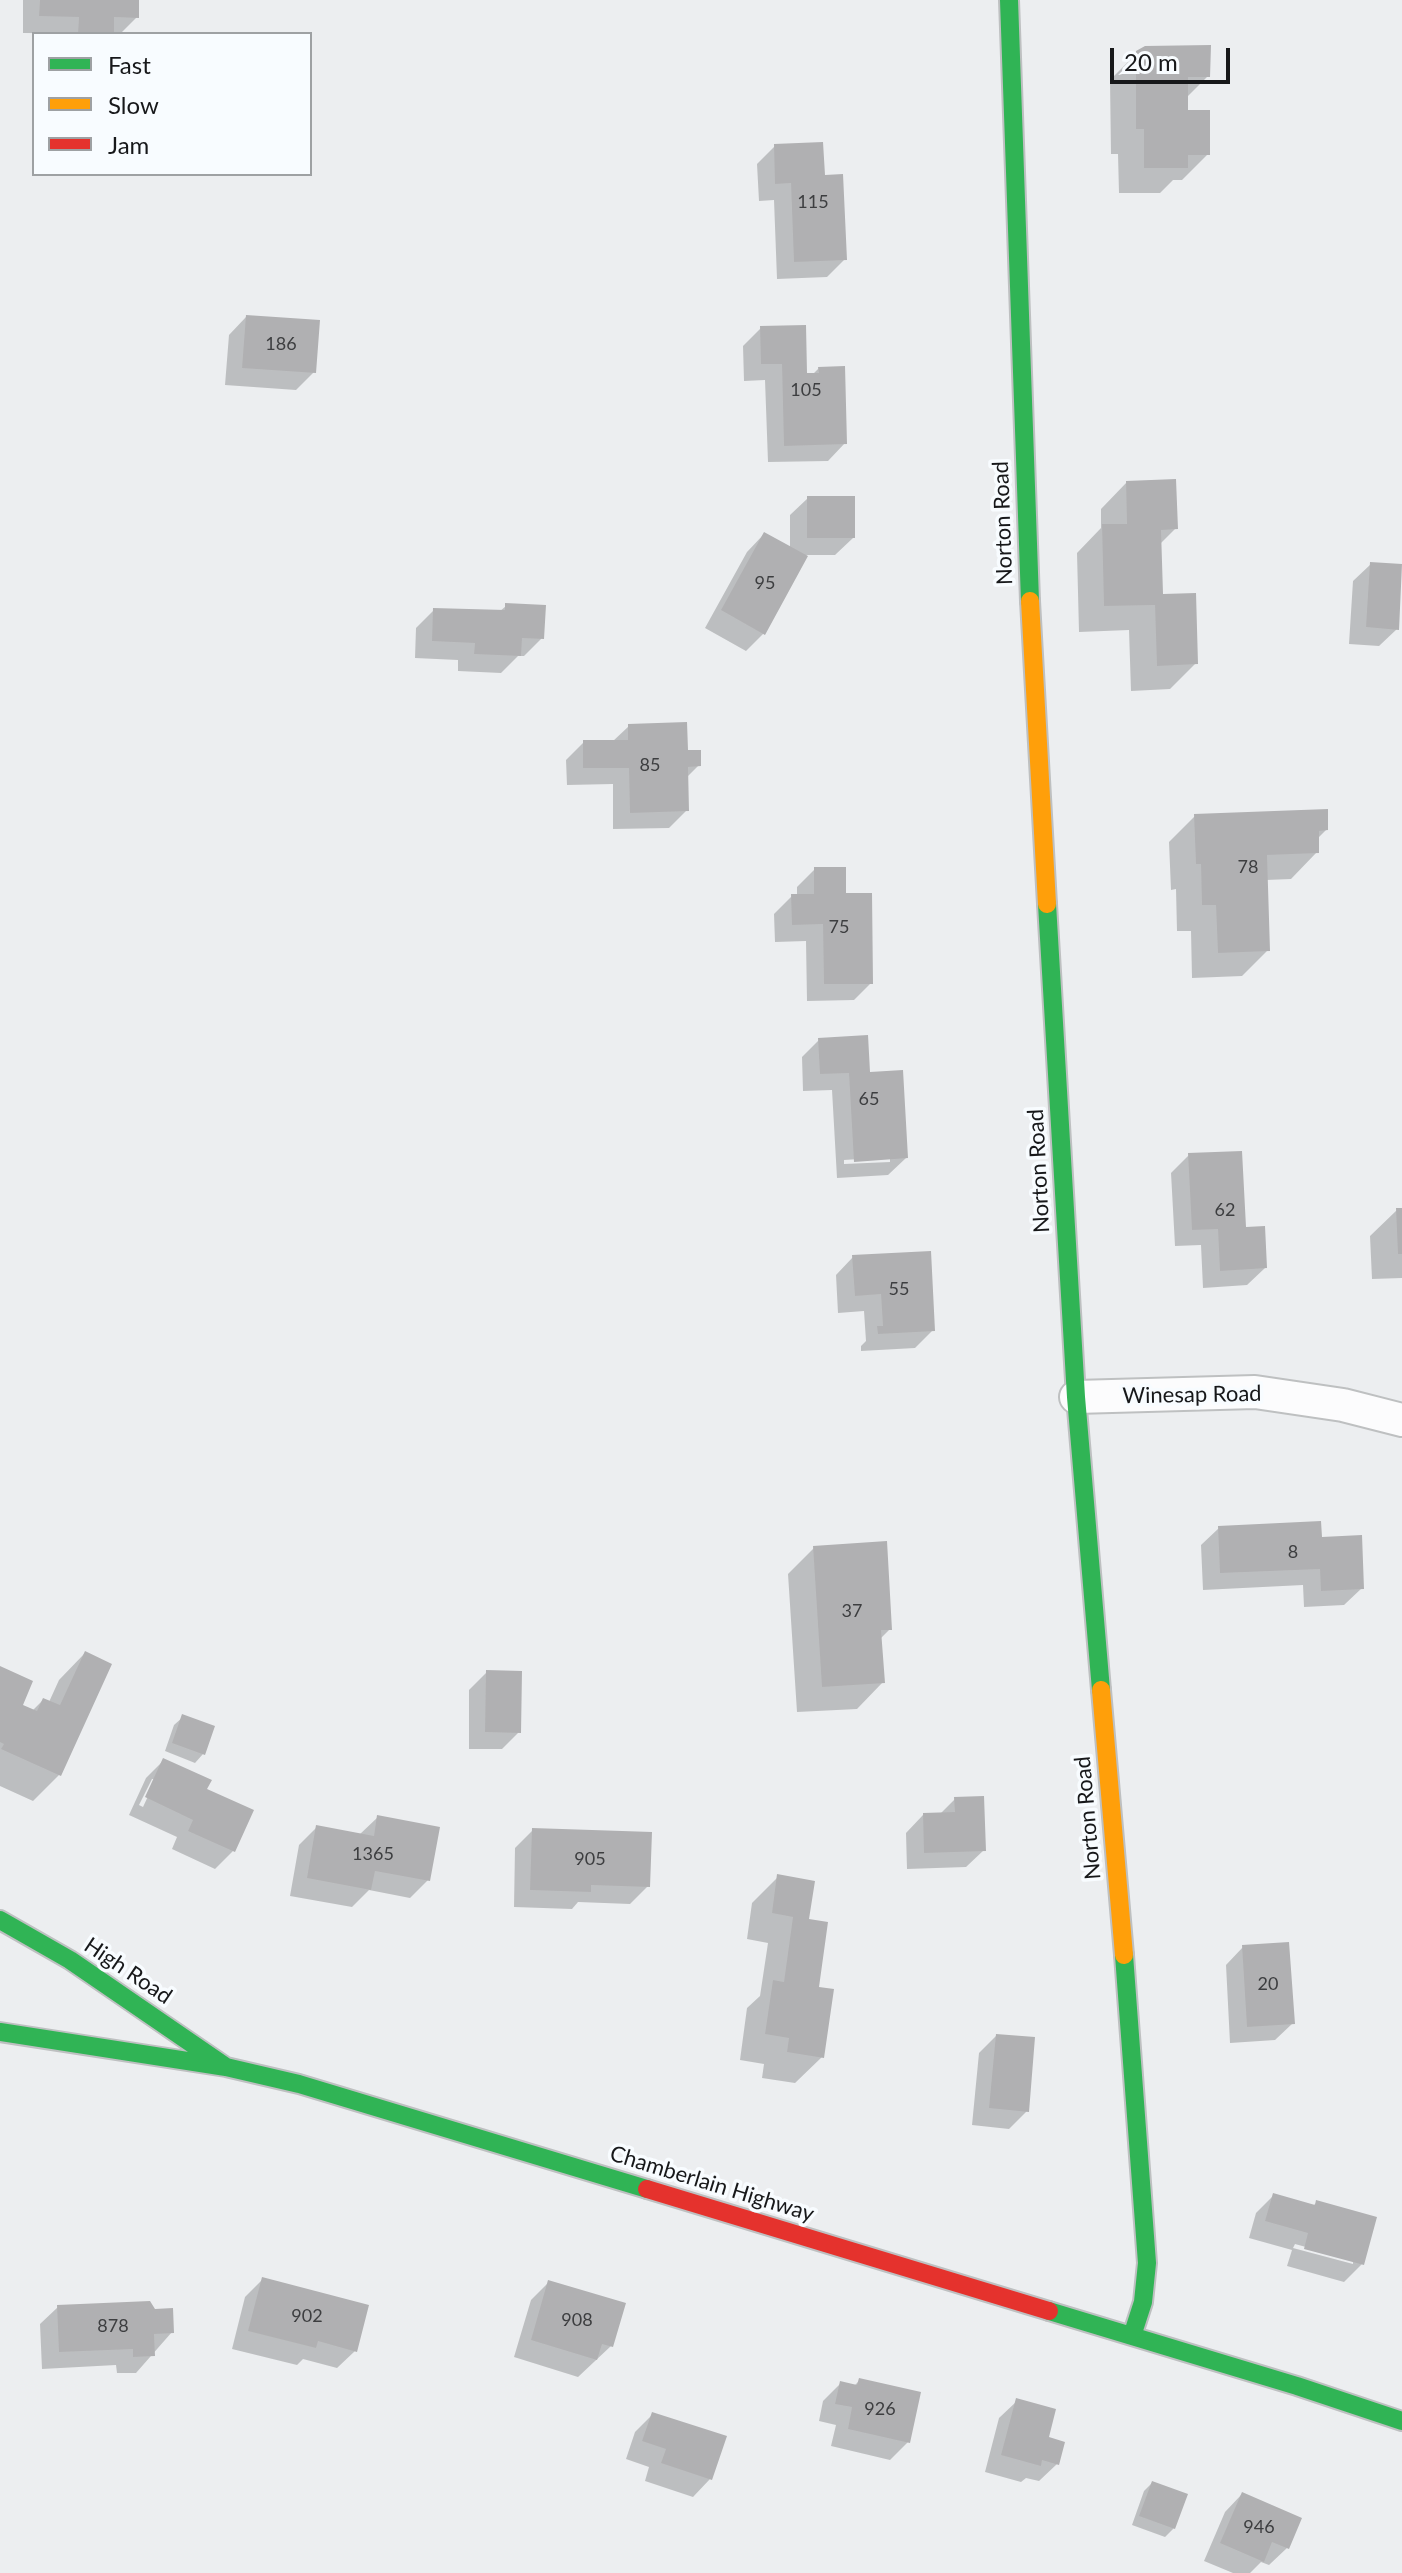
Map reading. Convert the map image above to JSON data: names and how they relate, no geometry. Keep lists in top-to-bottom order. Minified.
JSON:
{"streets":{"main road":["Norton Road","High Road","Chamberlain Highway"],"street":["Winesap Road"]},"crossings":[["Norton Road","Winesap Road"],["Norton Road","Chamberlain Highway"],["High Road","Chamberlain Highway"]],"house_numbers":["115","186","105","95","85","78","75","65","62","55","8","37","1365","905","20","902","908","878","926","946"],"legend":["Fast","Slow","Jam"],"scale_bar":"20 m"}
